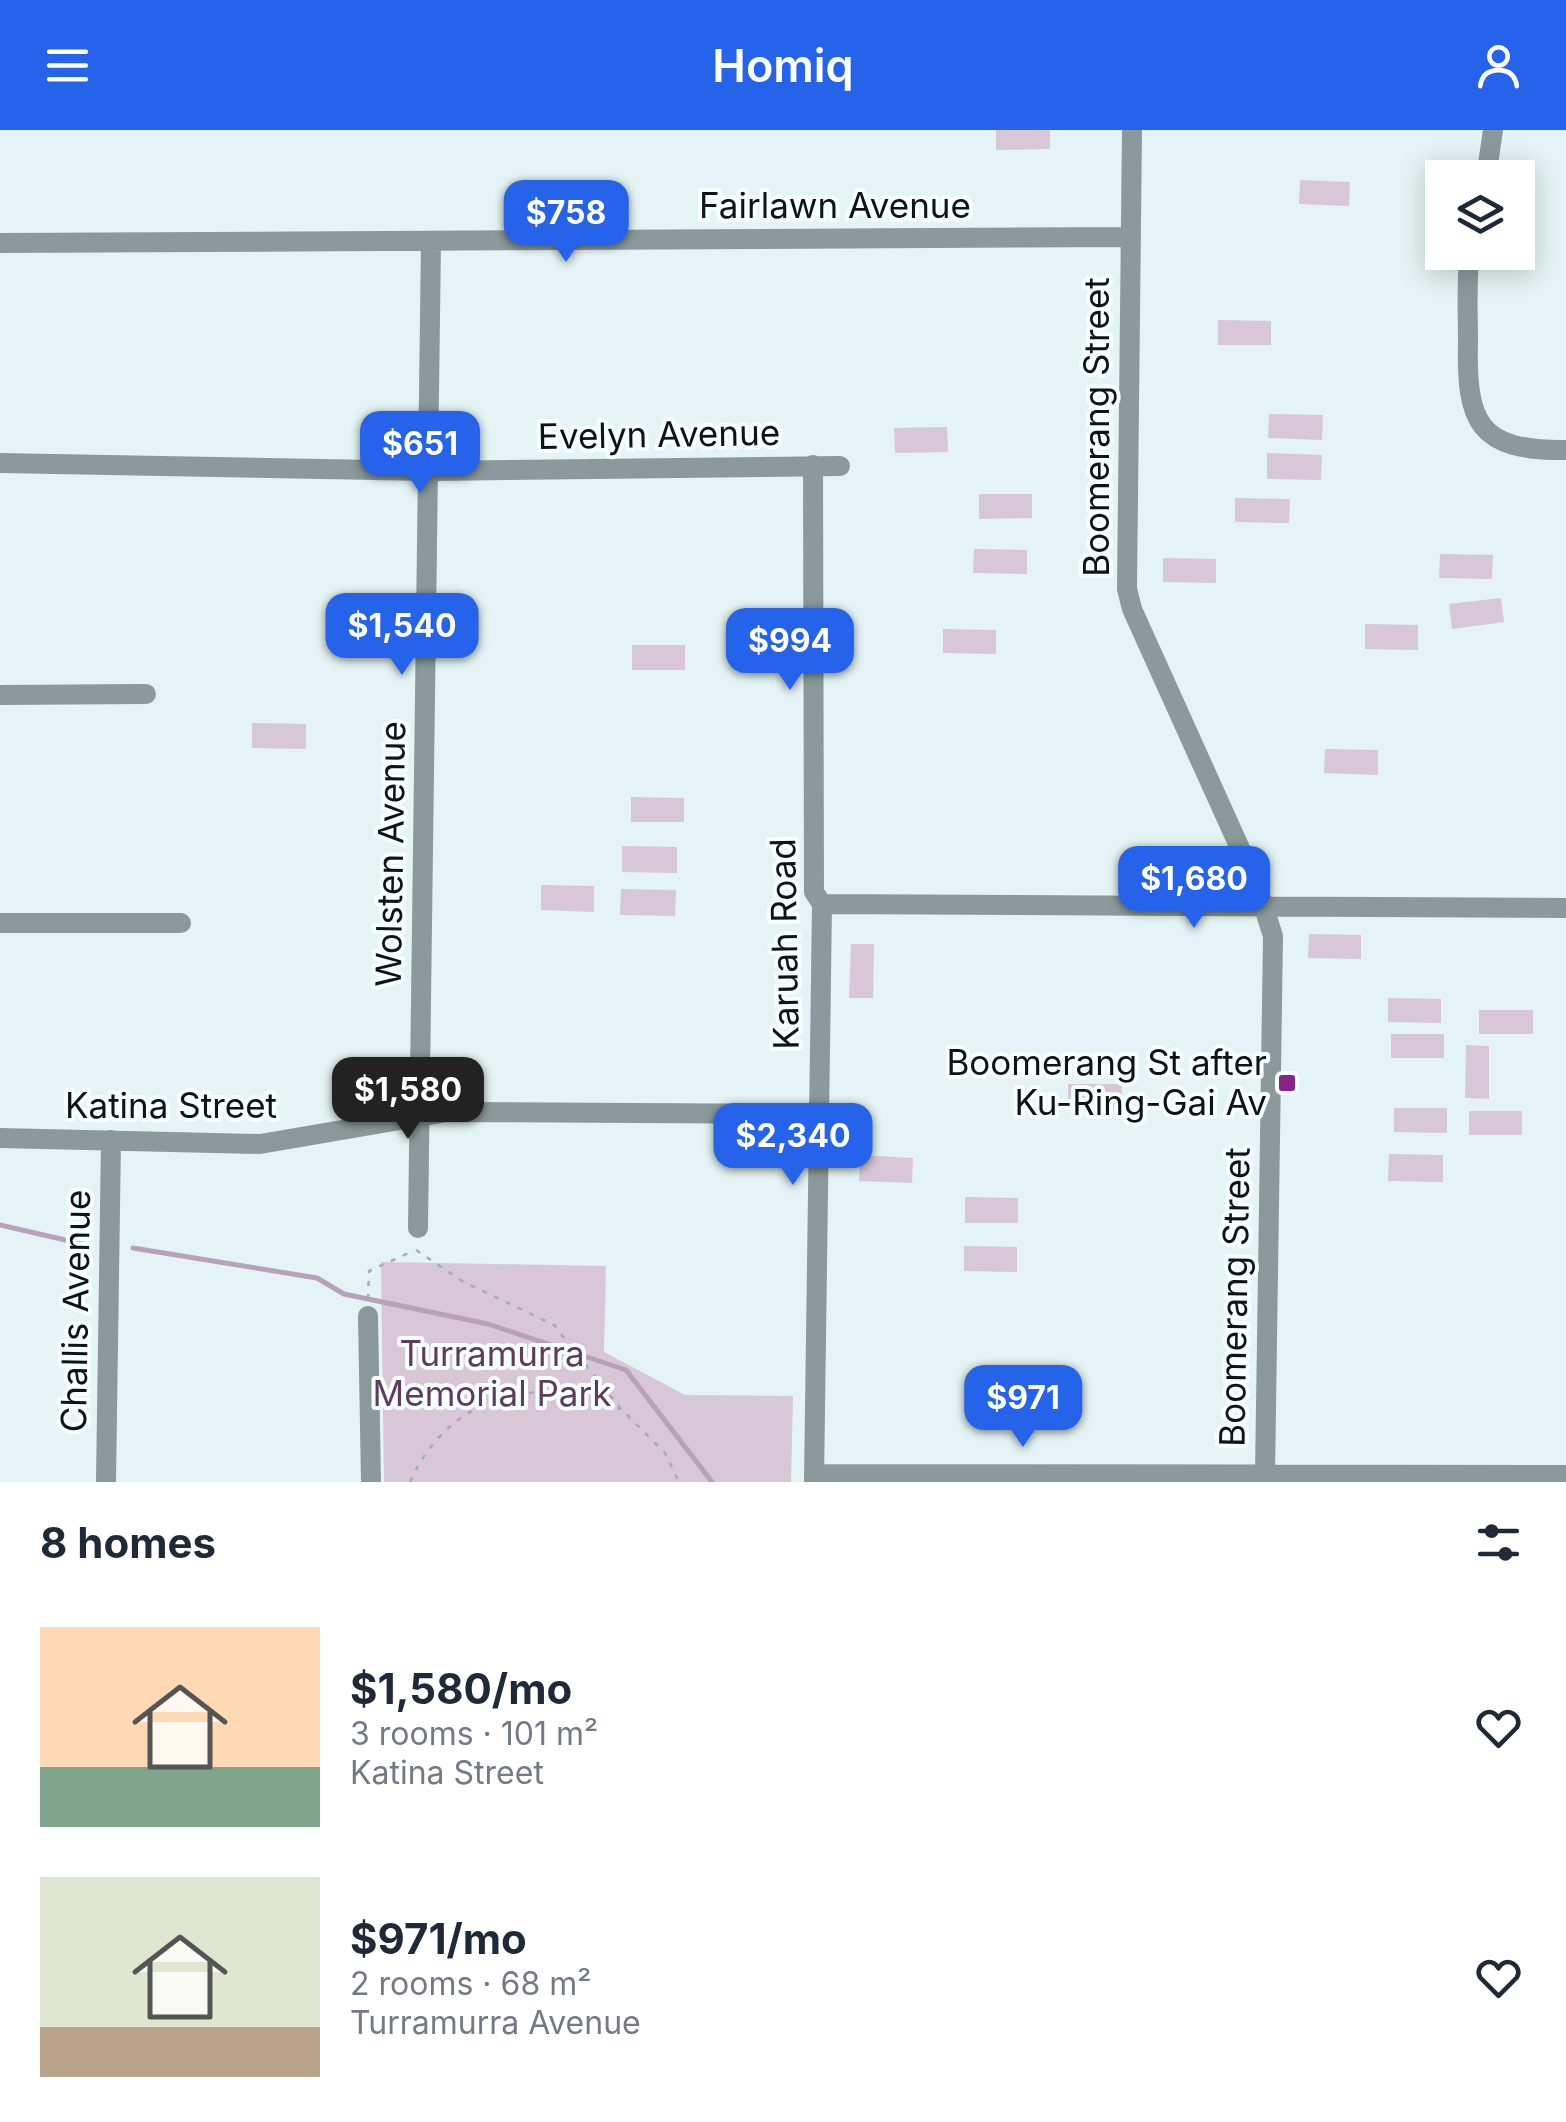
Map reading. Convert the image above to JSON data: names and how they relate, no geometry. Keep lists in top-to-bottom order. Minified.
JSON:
{"streets":{"street":["Fairlawn Avenue","Boomerang Street","Evelyn Avenue","Wolsten Avenue","Karuah Road","Katina Street","Challis Avenue"]},"crossings":[["Fairlawn Avenue","Boomerang Street"],["Fairlawn Avenue","Wolsten Avenue"],["Evelyn Avenue","Wolsten Avenue"],["Evelyn Avenue","Karuah Road"],["Wolsten Avenue","Katina Street"],["Karuah Road","Katina Street"],["Katina Street","Challis Avenue"]],"parks":["Turramurra Memorial Park"],"places":{"transit":["Boomerang St after Ku-Ring-Gai Av"]},"page":{"header":"Homiq","price":["$758","$651","$1,540","$994","$1,680","$1,580","$2,340","$971"],"heading":"8 homes","list":[{"name":"$1,580/mo","note":"3 rooms · 101 m² · Katina Street"},{"name":"$971/mo","note":"2 rooms · 68 m² · Turramurra Avenue"}]}}
